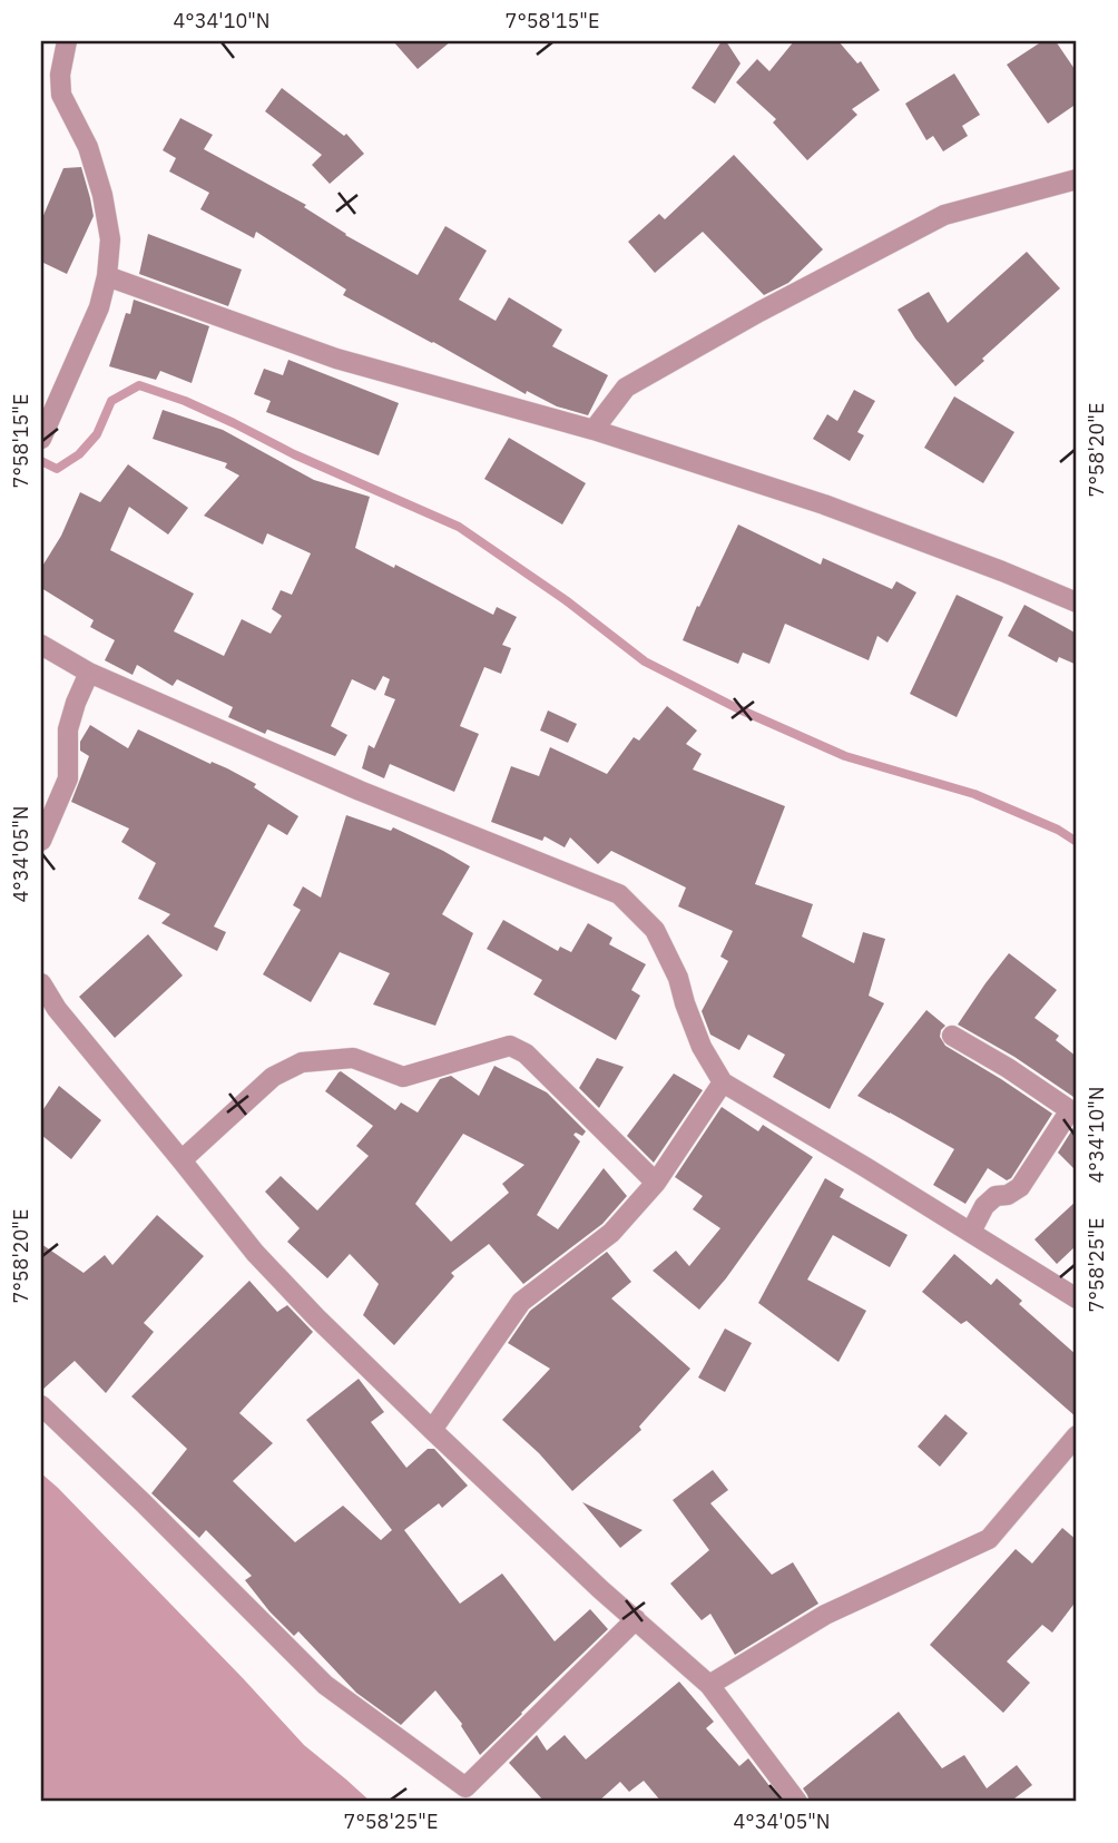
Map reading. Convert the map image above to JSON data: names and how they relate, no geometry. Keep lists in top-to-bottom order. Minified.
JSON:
{"coordinates":["4°34'10\"N","7°58'15\"E","7°58'20\"E","4°34'05\"N","7°58'25\"E"]}
